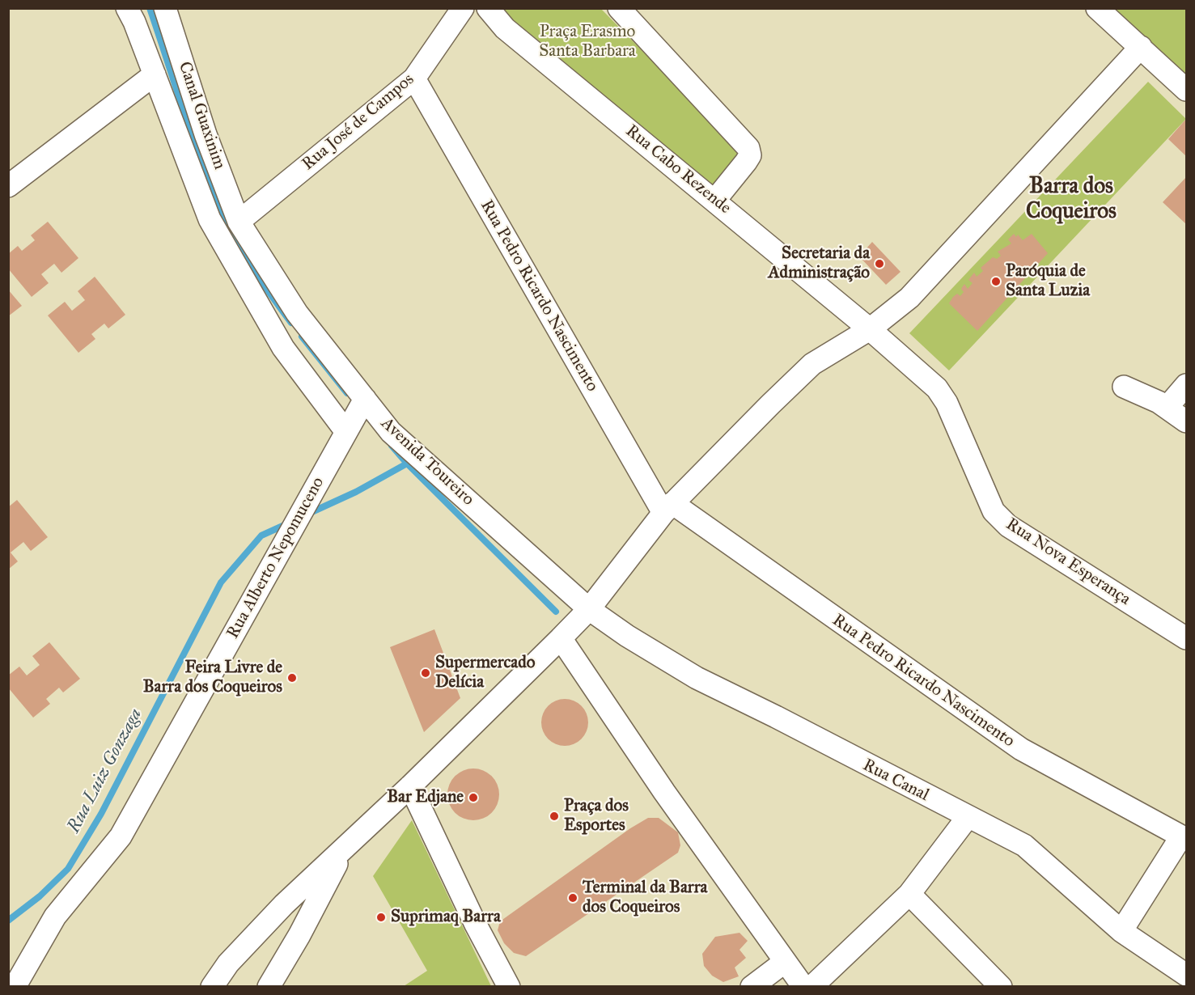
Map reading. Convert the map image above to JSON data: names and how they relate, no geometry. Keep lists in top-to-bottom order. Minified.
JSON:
{"streets":{"street":["Canal Guaxinim","Rua José de Campos","Rua Cabo Rezende","Rua Pedro Ricardo Nascimento","Avenida Toureiro","Rua Alberto Nepomuceno","Rua Nova Esperança","Rua Canal"]},"crossings":[["Canal Guaxinim","Rua José de Campos"],["Canal Guaxinim","Avenida Toureiro"],["Rua José de Campos","Rua Pedro Ricardo Nascimento"],["Rua José de Campos","Avenida Toureiro"],["Rua Cabo Rezende","Rua Nova Esperança"],["Avenida Toureiro","Rua Alberto Nepomuceno"],["Avenida Toureiro","Rua Canal"]],"districts":["Barra dos Coqueiros"],"water":["Rua Luiz Gonzaga"],"parks":["Praça Erasmo Santa Barbara"],"places":["Secretaria da Administração","Paróquia de Santa Luzia","Supermercado Delícia","Feira Livre de Barra dos Coqueiros","Bar Edjane","Praça dos Esportes","Terminal da Barra dos Coqueiros","Suprimaq Barra"]}
